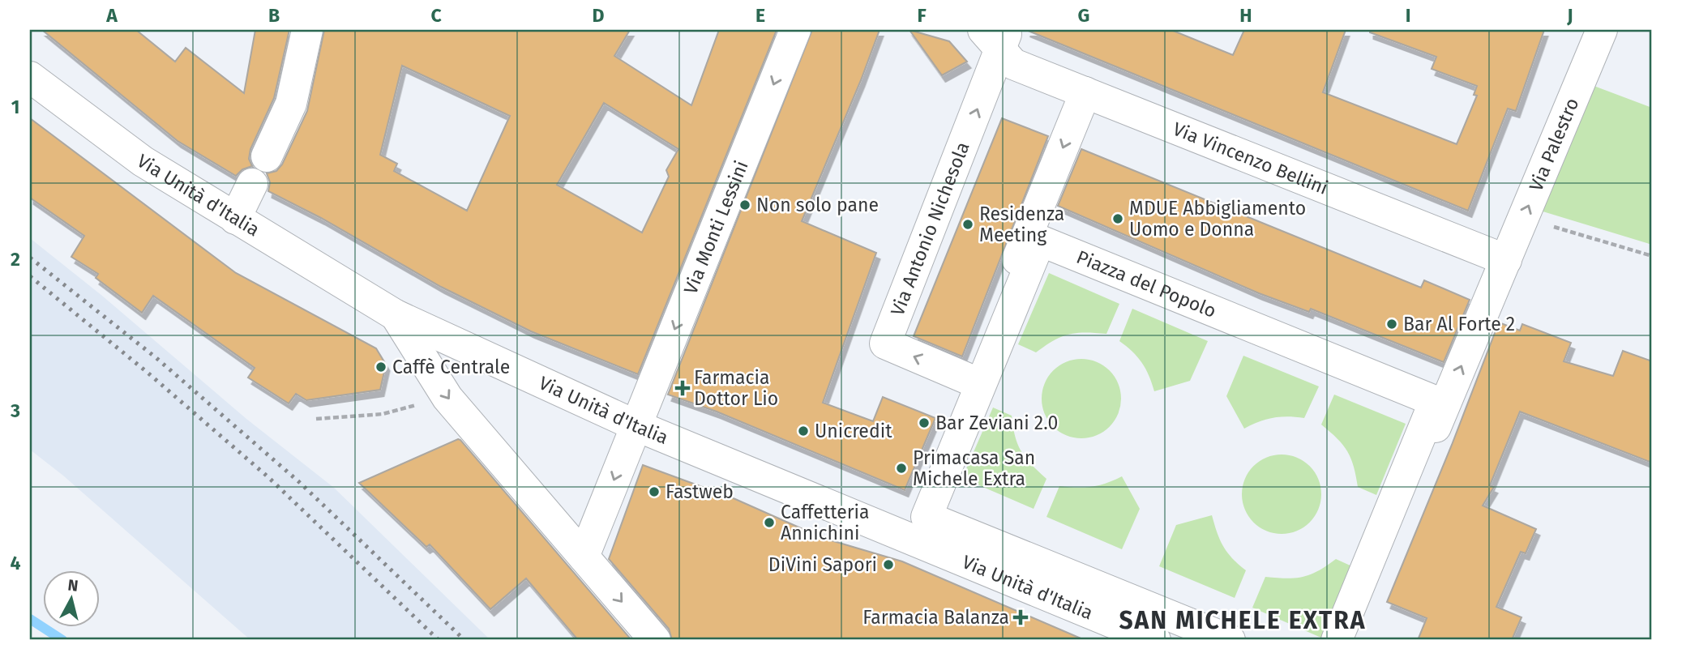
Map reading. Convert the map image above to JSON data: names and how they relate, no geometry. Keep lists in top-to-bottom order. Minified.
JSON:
{"streets":{"street":["Via Palestro","Via Vincenzo Bellini","Via Unità d'Italia","Via Monti Lessini","Via Antonio Nichesola","Piazza del Popolo"]},"crossings":[["Via Palestro","Via Vincenzo Bellini"],["Via Vincenzo Bellini","Via Antonio Nichesola"],["Via Unità d'Italia","Via Monti Lessini"]],"one_way":["Via Palestro","Via Monti Lessini"],"districts":["SAN MICHELE EXTRA"],"places":{"other":["Non solo pane","MDUE Abbigliamento Uomo e Donna","Residenza Meeting","Bar Al Forte 2","Caffè Centrale","Bar Zeviani 2.0","Unicredit","Primacasa San Michele Extra","Fastweb","Caffetteria Annichini","DiVini Sapori"],"health":["Farmacia Dottor Lio","Farmacia Balanza"]},"north":"top","grid":{"columns":["A","B","C","D","E","F","G","H","I","J"],"rows":["1","2","3","4"]}}
